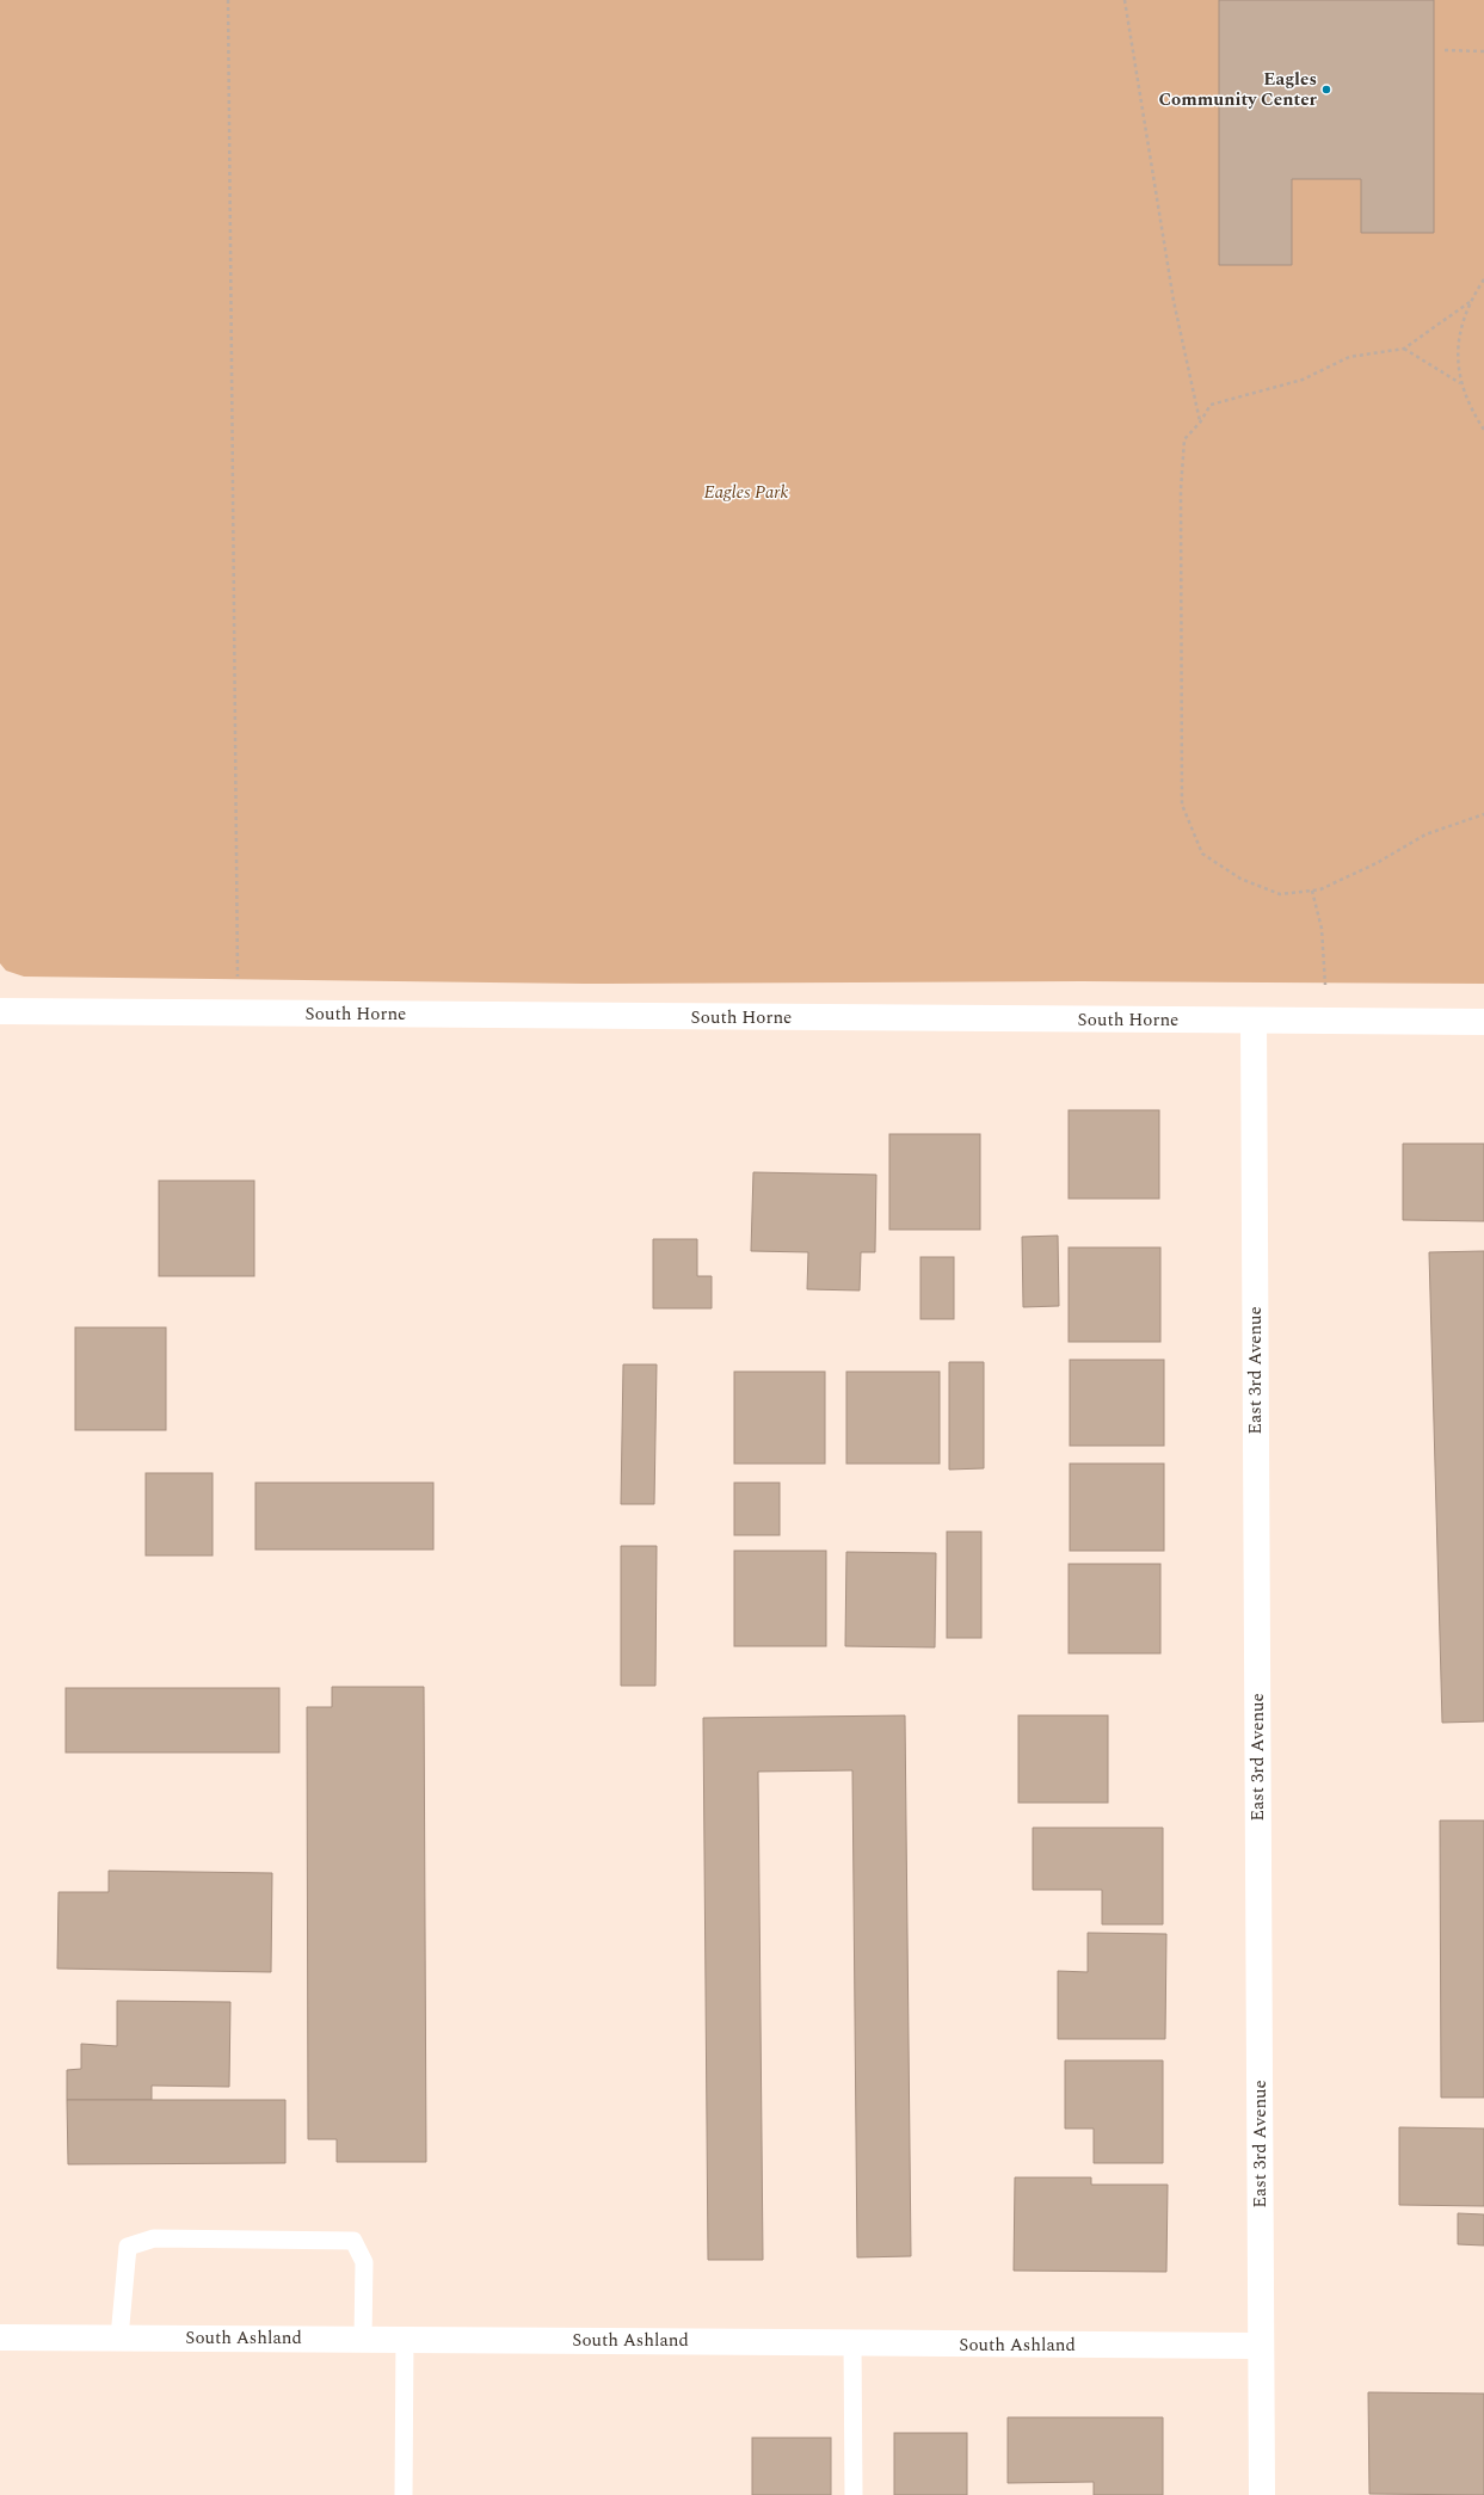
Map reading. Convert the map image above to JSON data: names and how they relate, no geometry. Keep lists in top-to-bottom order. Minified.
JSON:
{"streets":{"street":["South Horne","East 3rd Avenue","South Ashland"]},"crossings":[["South Horne","East 3rd Avenue"],["East 3rd Avenue","South Ashland"]],"parks":["Eagles Park"],"places":["Eagles Community Center"]}
